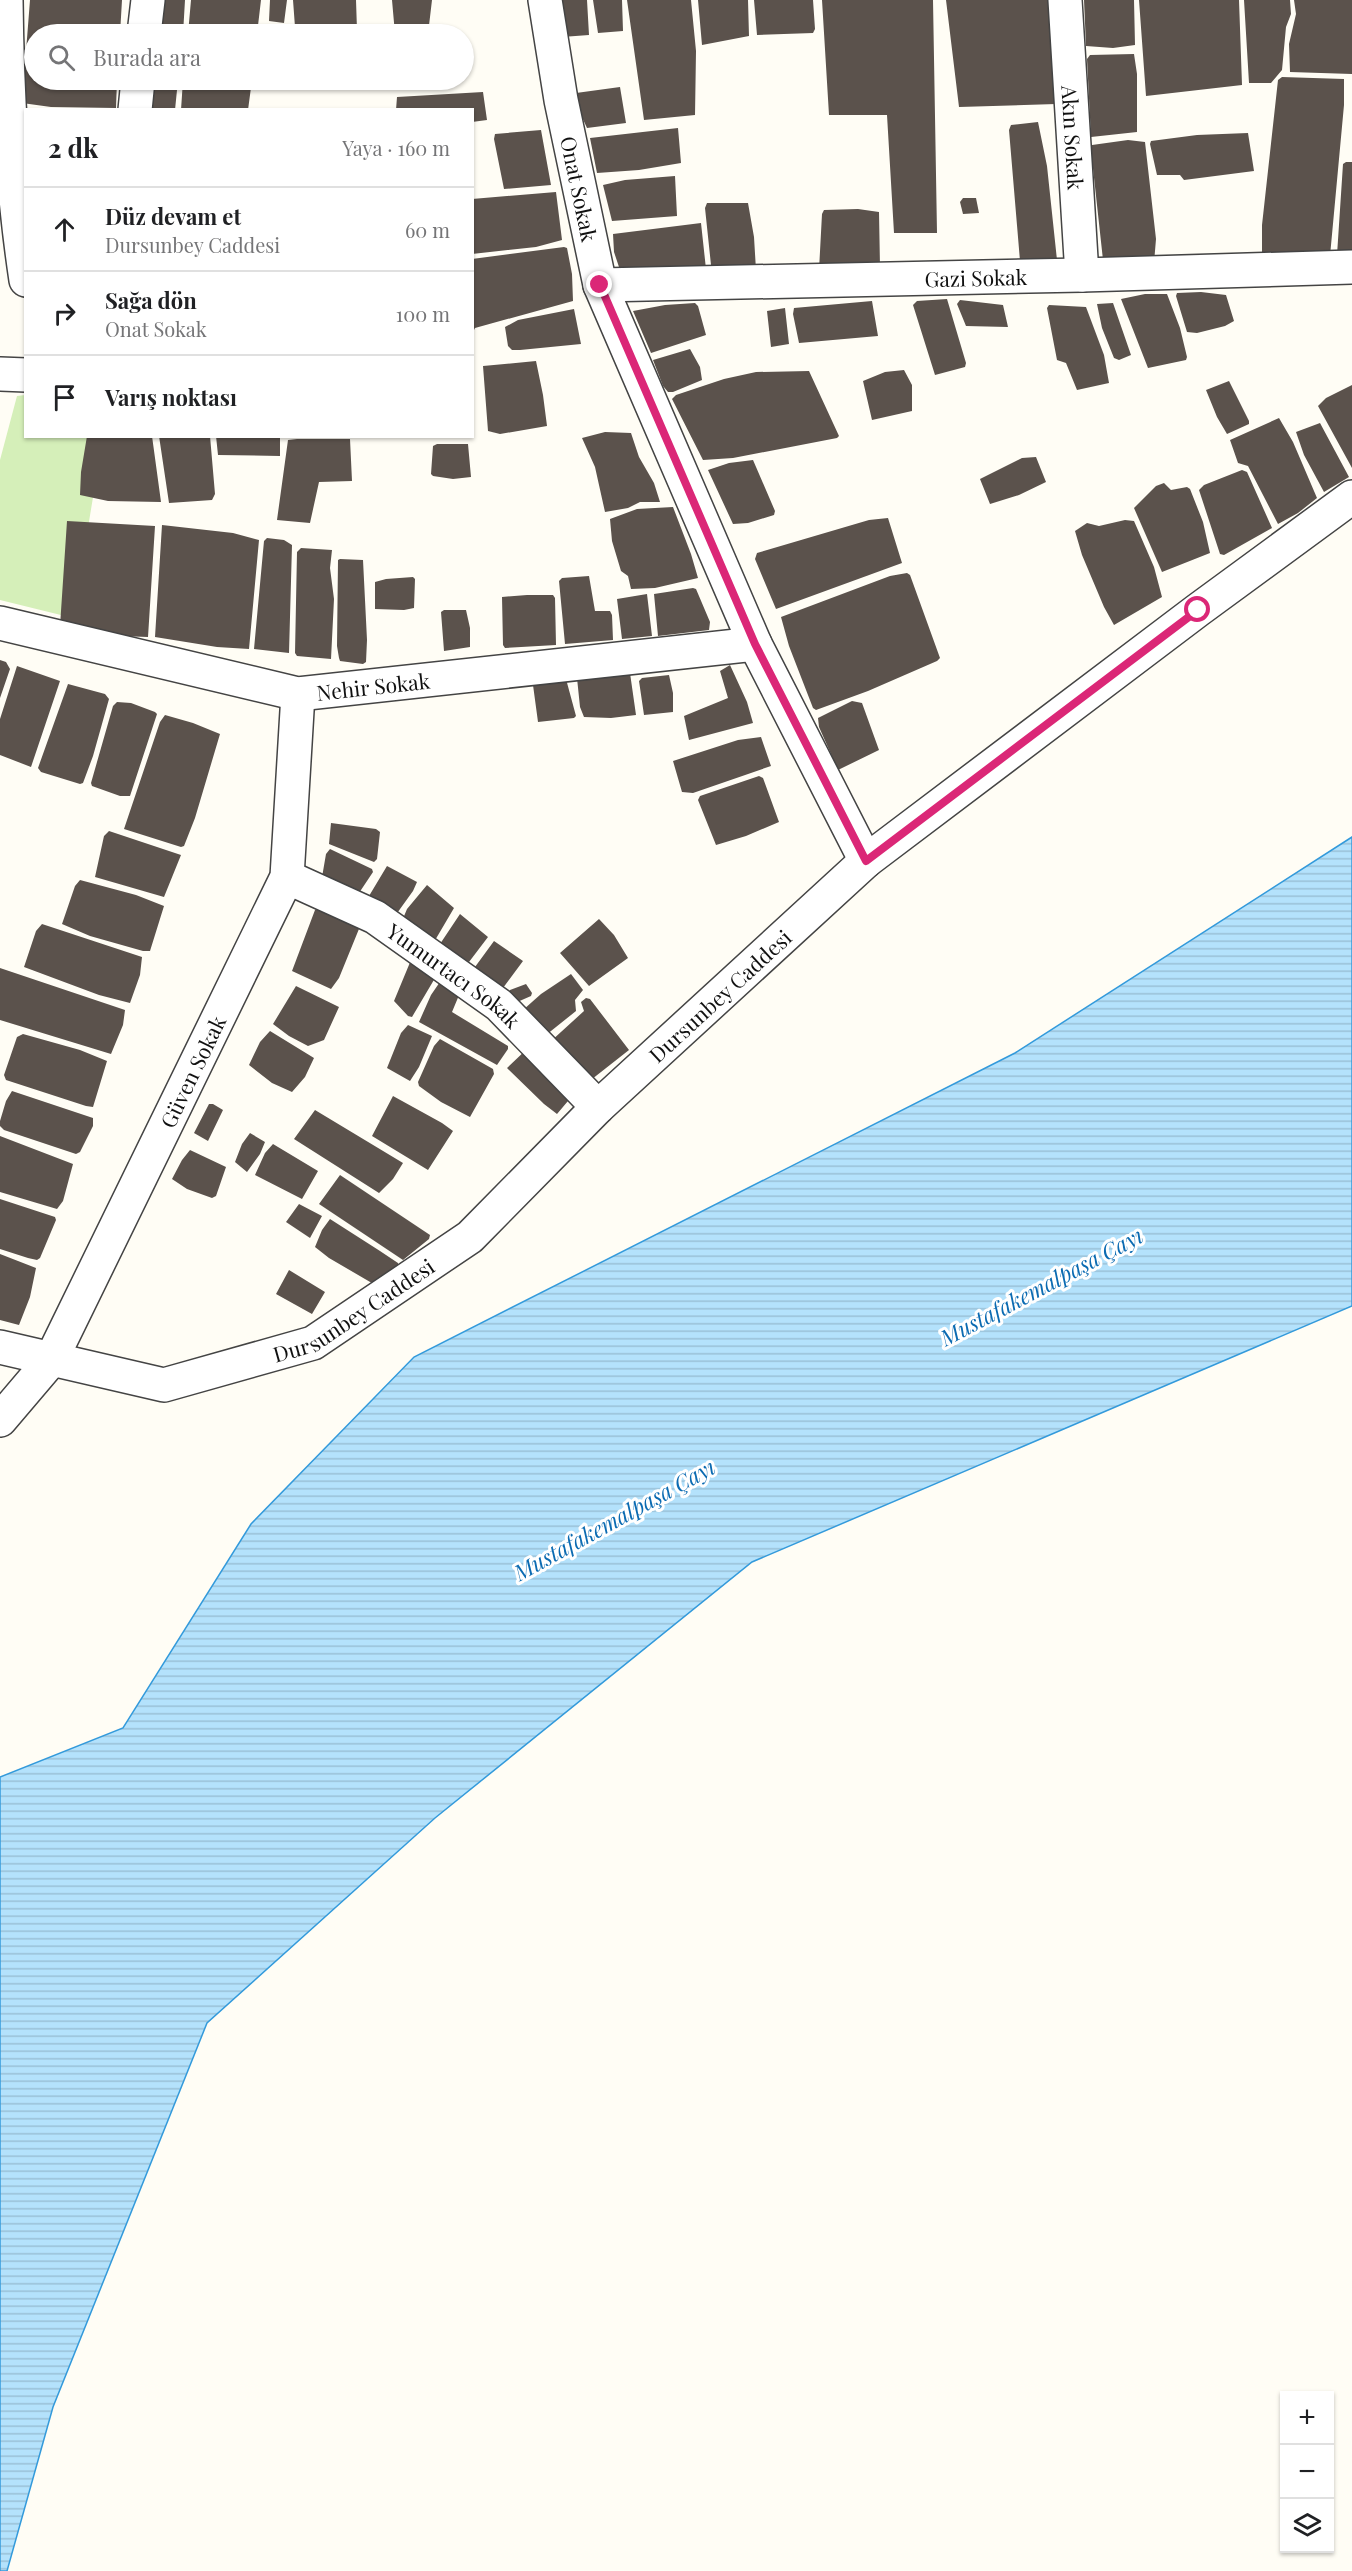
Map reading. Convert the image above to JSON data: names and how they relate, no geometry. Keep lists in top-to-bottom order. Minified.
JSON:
{"streets":{"street":["Akın Sokak","Onat Sokak","Gazi Sokak","Nehir Sokak","Yumurtacı Sokak","Dursunbey Caddesi","Güven Sokak"]},"crossings":[["Akın Sokak","Gazi Sokak"],["Onat Sokak","Gazi Sokak"],["Onat Sokak","Nehir Sokak"],["Onat Sokak","Dursunbey Caddesi"],["Nehir Sokak","Güven Sokak"],["Yumurtacı Sokak","Dursunbey Caddesi"],["Yumurtacı Sokak","Güven Sokak"],["Dursunbey Caddesi","Güven Sokak"]],"water":["Mustafakemalpaşa Çayı"],"page":{"search":"Burada ara","heading":["2 dk","Yaya · 160 m"],"list":[["Düz devam et","Dursunbey Caddesi","60 m"],["Sağa dön","Onat Sokak","100 m"],"Varış noktası"],"map_buttons":["+","−"]}}
